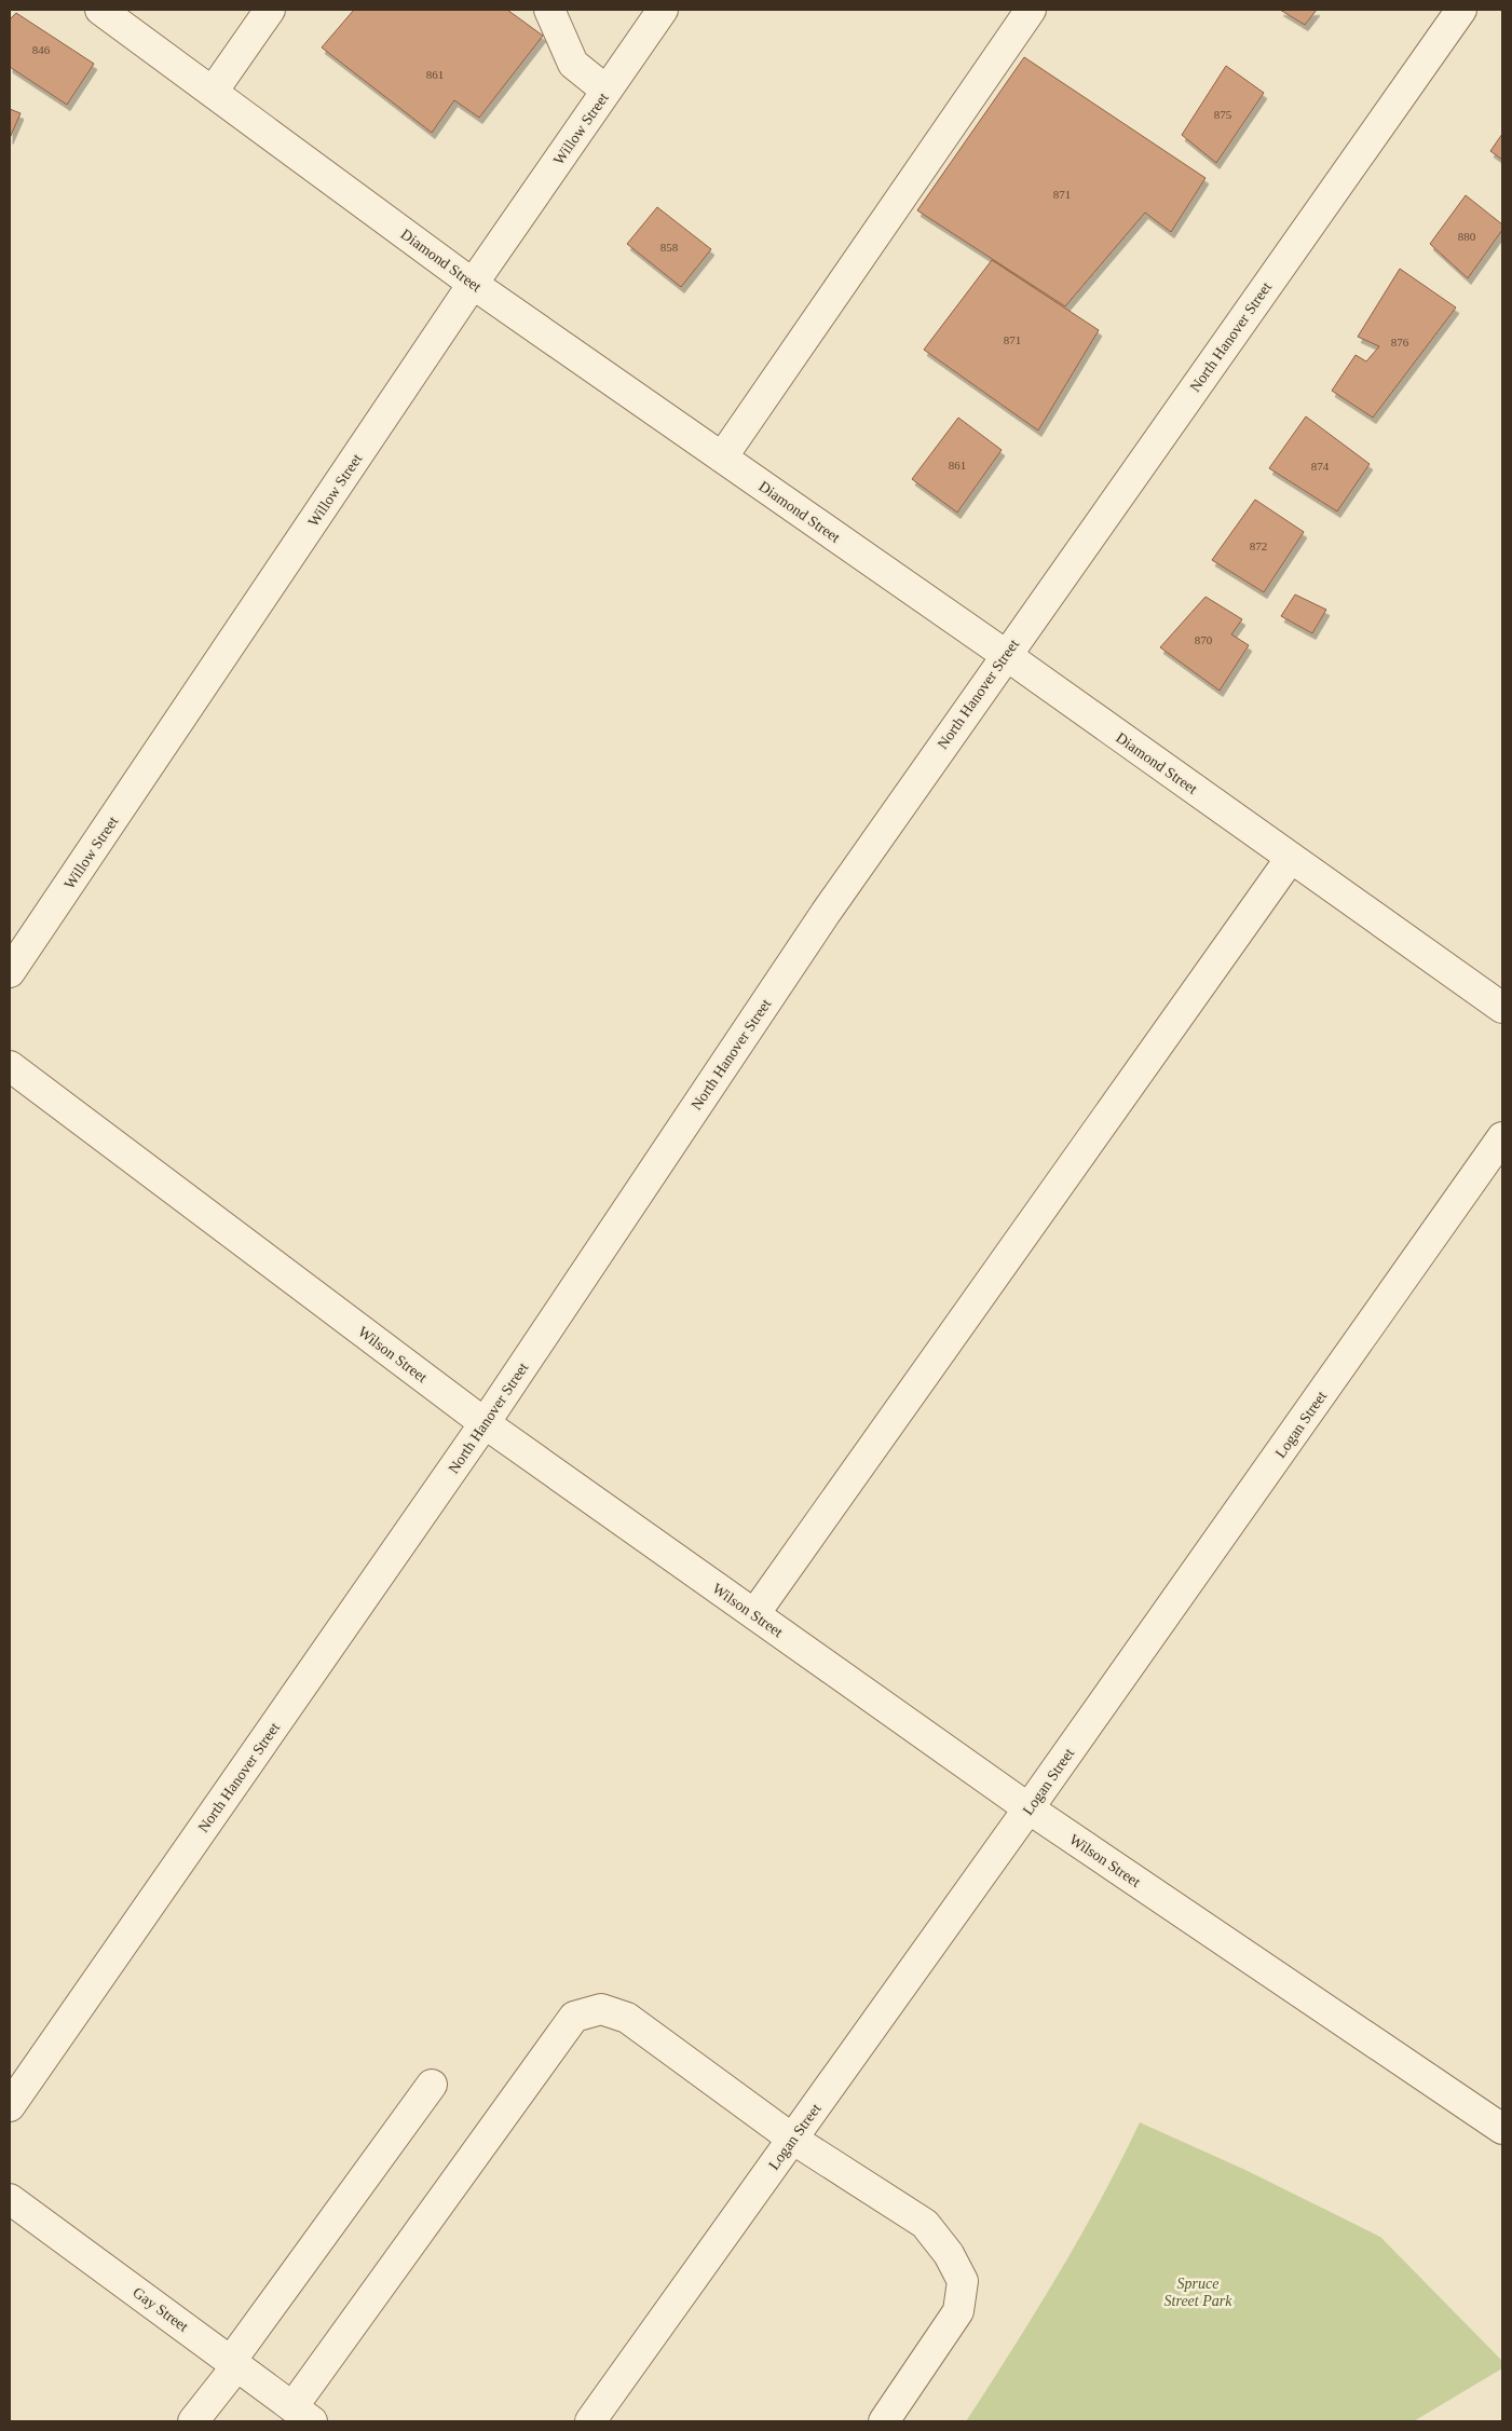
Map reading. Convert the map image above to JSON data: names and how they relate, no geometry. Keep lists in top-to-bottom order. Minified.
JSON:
{"streets":{"street":["Willow Street","Diamond Street","North Hanover Street","Wilson Street","Logan Street","Gay Street"]},"crossings":[["Willow Street","Diamond Street"],["Diamond Street","North Hanover Street"],["North Hanover Street","Wilson Street"],["Wilson Street","Logan Street"]],"parks":["Spruce Street Park"],"house_numbers":["846","861","875","871","880","858","871","876","861","874","872","870"]}
